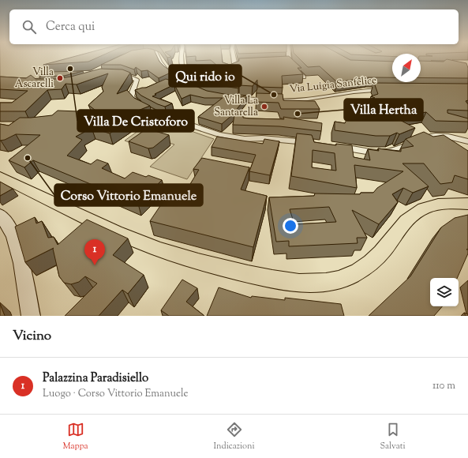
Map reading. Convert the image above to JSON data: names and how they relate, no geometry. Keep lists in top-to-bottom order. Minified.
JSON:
{"streets":{"street":["Via Luigia Sanfelice"]},"places":["Villa De Cristoforo","Villa Ascarelli","Qui rido io","Villa La Santarella","Villa Hertha","Corso Vittorio Emanuele"],"north":"top right","page":{"search":"Cerca qui","pins":"1","heading":"Vicino","list":[{"mark":"1","name":"Palazzina Paradisiello","note":"Luogo · Corso Vittorio Emanuele","value":"110 m"}],"nav":["Mappa","Indicazioni","Salvati"]}}
